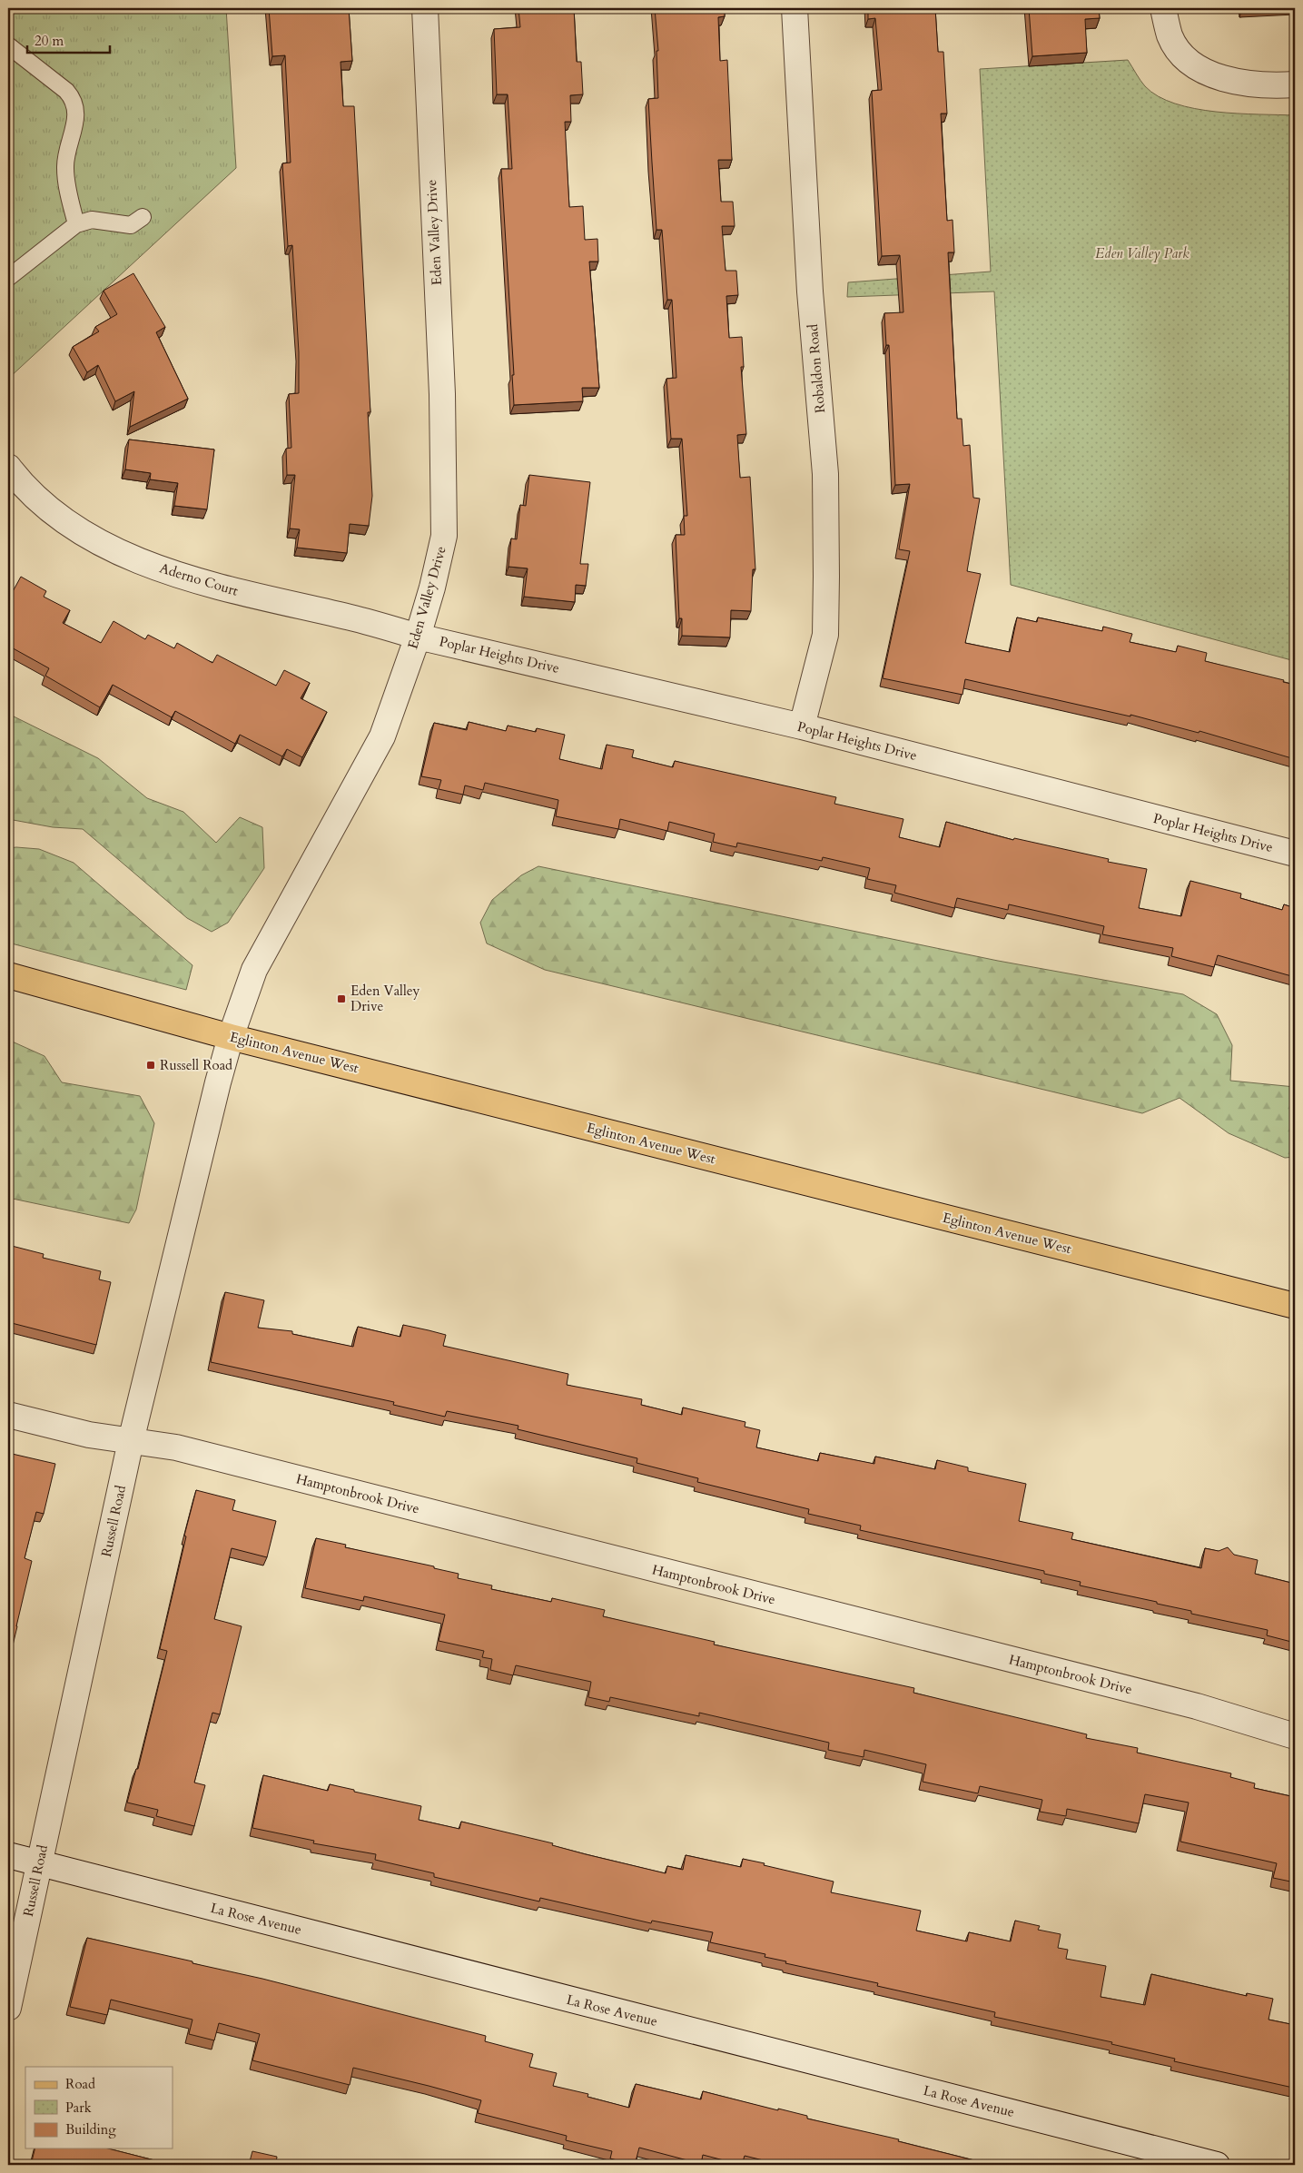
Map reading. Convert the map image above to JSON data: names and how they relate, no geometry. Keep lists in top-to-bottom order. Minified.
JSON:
{"streets":{"main road":["Eglinton Avenue West"],"street":["Eden Valley Drive","Robaldon Road","Aderno Court","Poplar Heights Drive","Hamptonbrook Drive","Russell Road","La Rose Avenue"]},"crossings":[["Eden Valley Drive","Aderno Court"],["Eden Valley Drive","Poplar Heights Drive"],["Eden Valley Drive","Eglinton Avenue West"],["Eden Valley Drive","Russell Road"],["Robaldon Road","Poplar Heights Drive"],["Aderno Court","Poplar Heights Drive"],["Eglinton Avenue West","Russell Road"],["Hamptonbrook Drive","Russell Road"],["Russell Road","La Rose Avenue"]],"parks":["Eden Valley Park"],"places":{"transit":["Eden Valley Drive","Russell Road"]},"legend":["Road","Park","Building"],"scale_bar":"20 m"}
